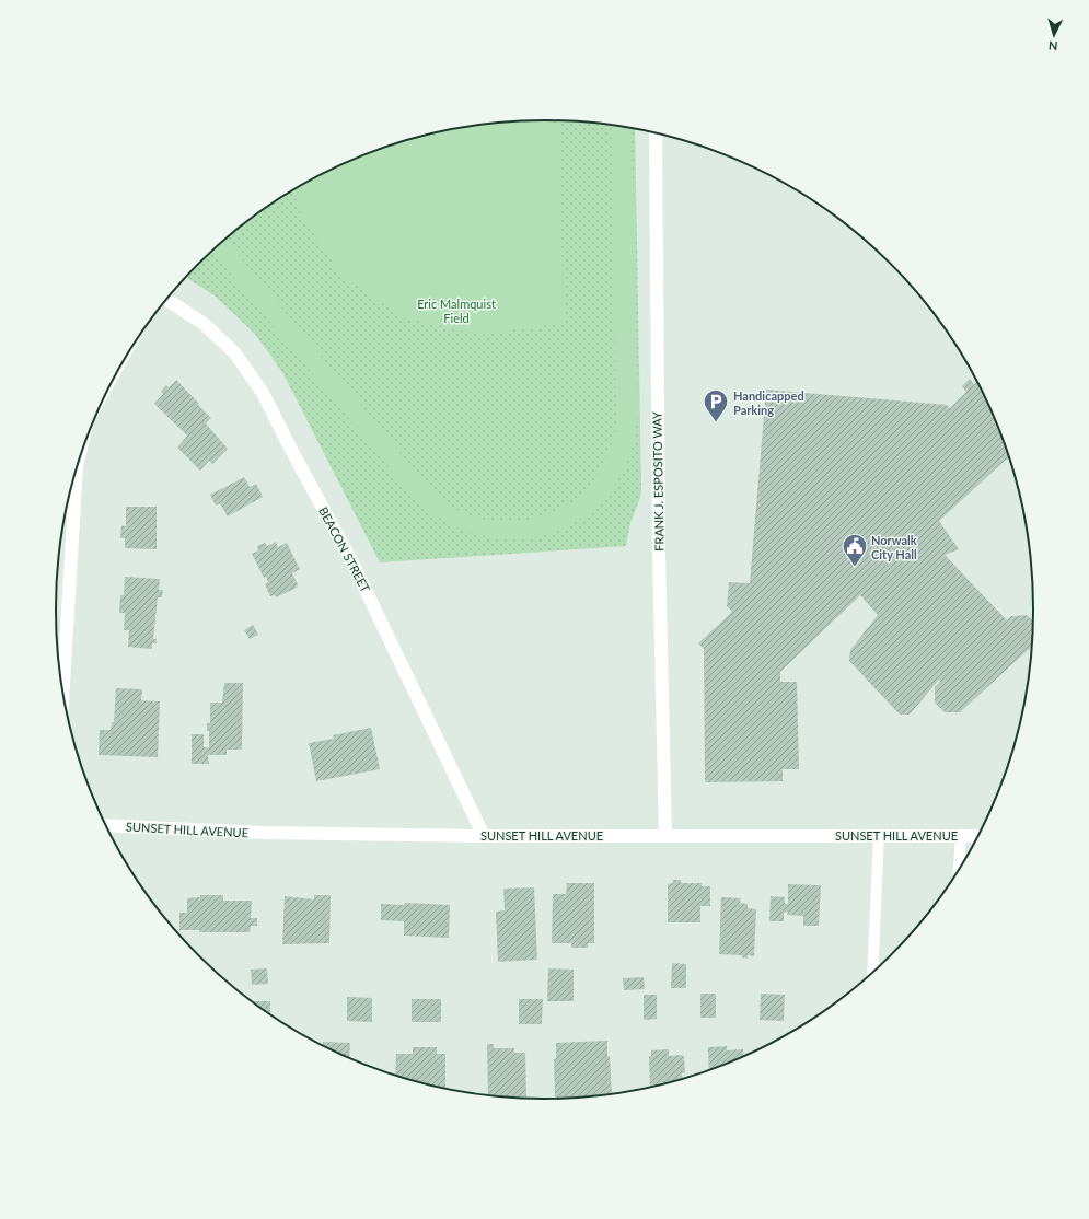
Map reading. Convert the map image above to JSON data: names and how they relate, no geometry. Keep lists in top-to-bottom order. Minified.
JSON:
{"streets":{"street":["FRANK J. ESPOSITO WAY","BEACON STREET","SUNSET HILL AVENUE"]},"crossings":[["FRANK J. ESPOSITO WAY","SUNSET HILL AVENUE"],["BEACON STREET","SUNSET HILL AVENUE"]],"parks":["Eric Malmquist Field"],"places":{"parking":["Handicapped Parking"],"public building":["Norwalk City Hall"]},"north":"bottom"}
